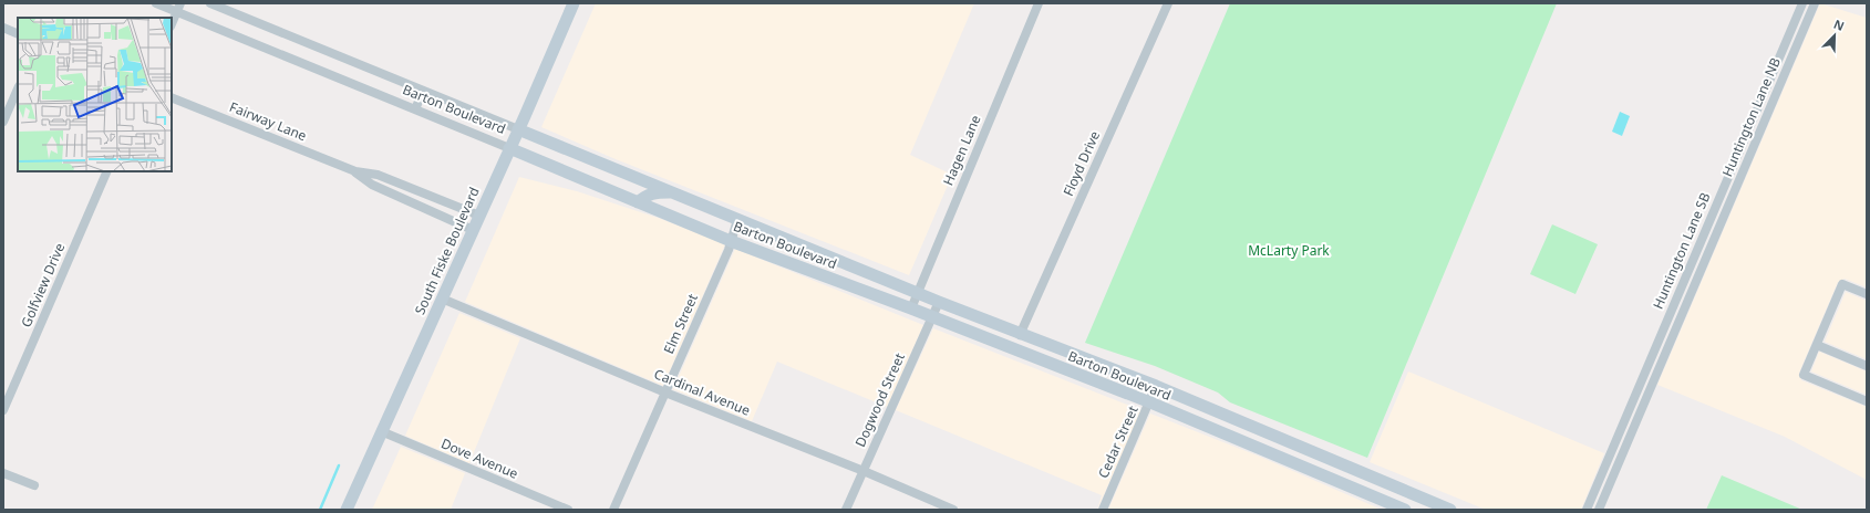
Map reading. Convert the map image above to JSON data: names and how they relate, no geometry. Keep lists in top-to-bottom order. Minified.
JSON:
{"streets":{"main road":["Barton Boulevard","South Fiske Boulevard"],"street":["Huntington Lane NB","Fairway Lane","Hagen Lane","Floyd Drive","Huntington Lane SB","Golfview Drive","Elm Street","Cardinal Avenue","Dogwood Street","Cedar Street","Dove Avenue"]},"crossings":[["Barton Boulevard","Hagen Lane"],["Barton Boulevard","Floyd Drive"],["Barton Boulevard","South Fiske Boulevard"],["Barton Boulevard","Elm Street"],["Barton Boulevard","Dogwood Street"],["Barton Boulevard","Cedar Street"],["Fairway Lane","South Fiske Boulevard"],["South Fiske Boulevard","Cardinal Avenue"],["South Fiske Boulevard","Dove Avenue"],["Elm Street","Cardinal Avenue"],["Cardinal Avenue","Dogwood Street"]],"parks":["McLarty Park"],"north":"top right"}
